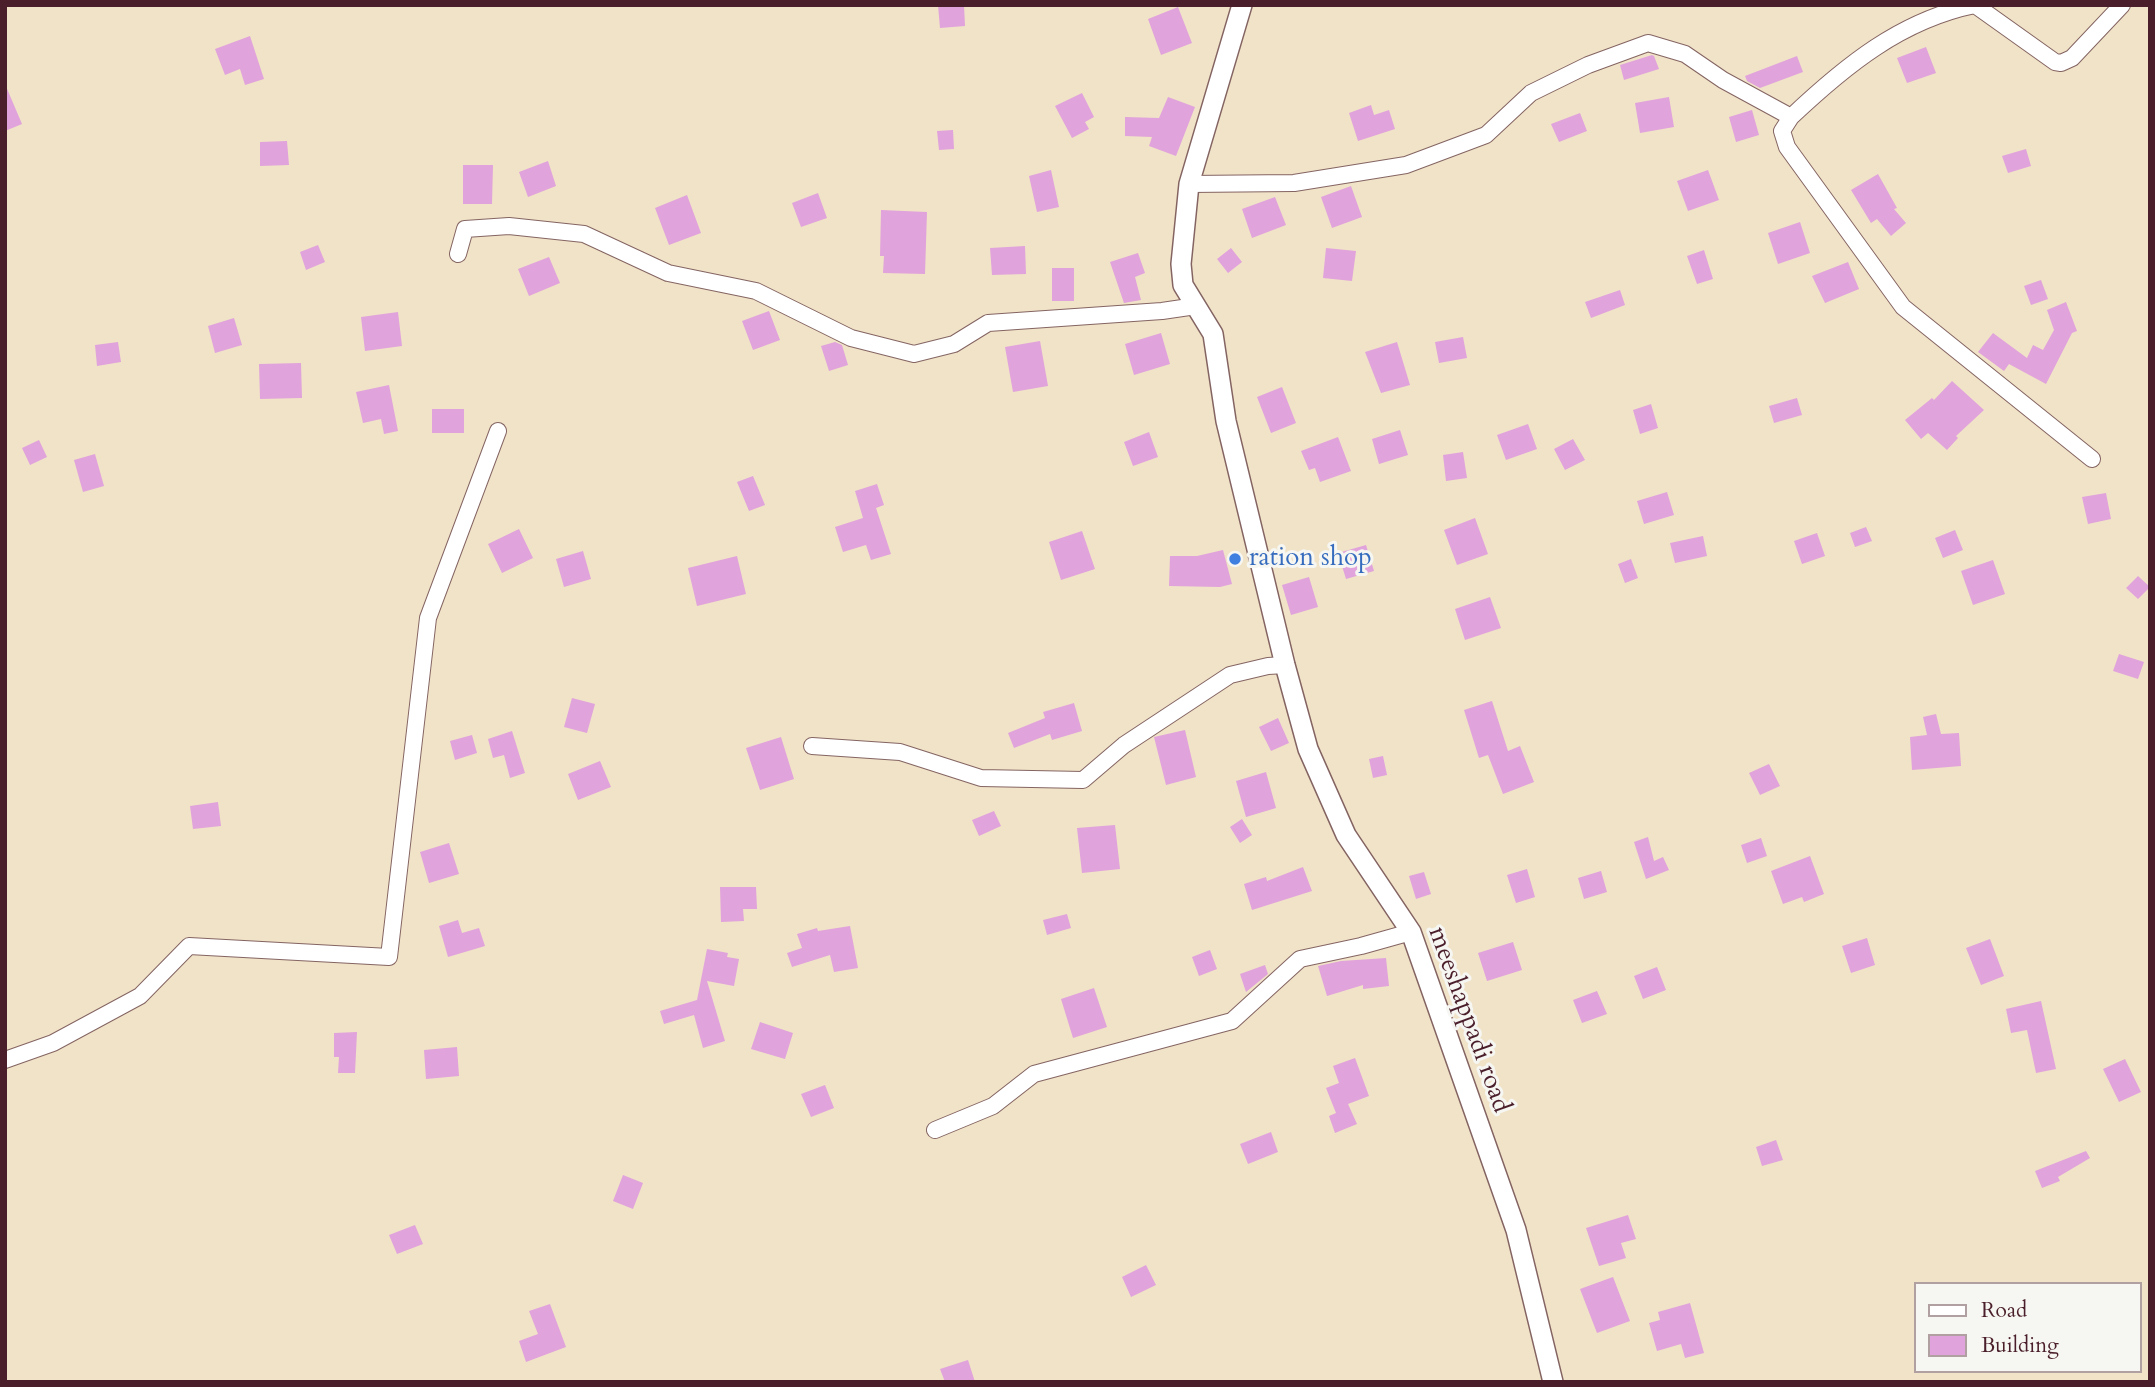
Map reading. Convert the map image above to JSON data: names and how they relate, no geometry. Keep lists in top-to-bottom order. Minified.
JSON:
{"streets":{"street":["meeshappadi road"]},"places":["ration shop"],"legend":["Road","Building"]}
